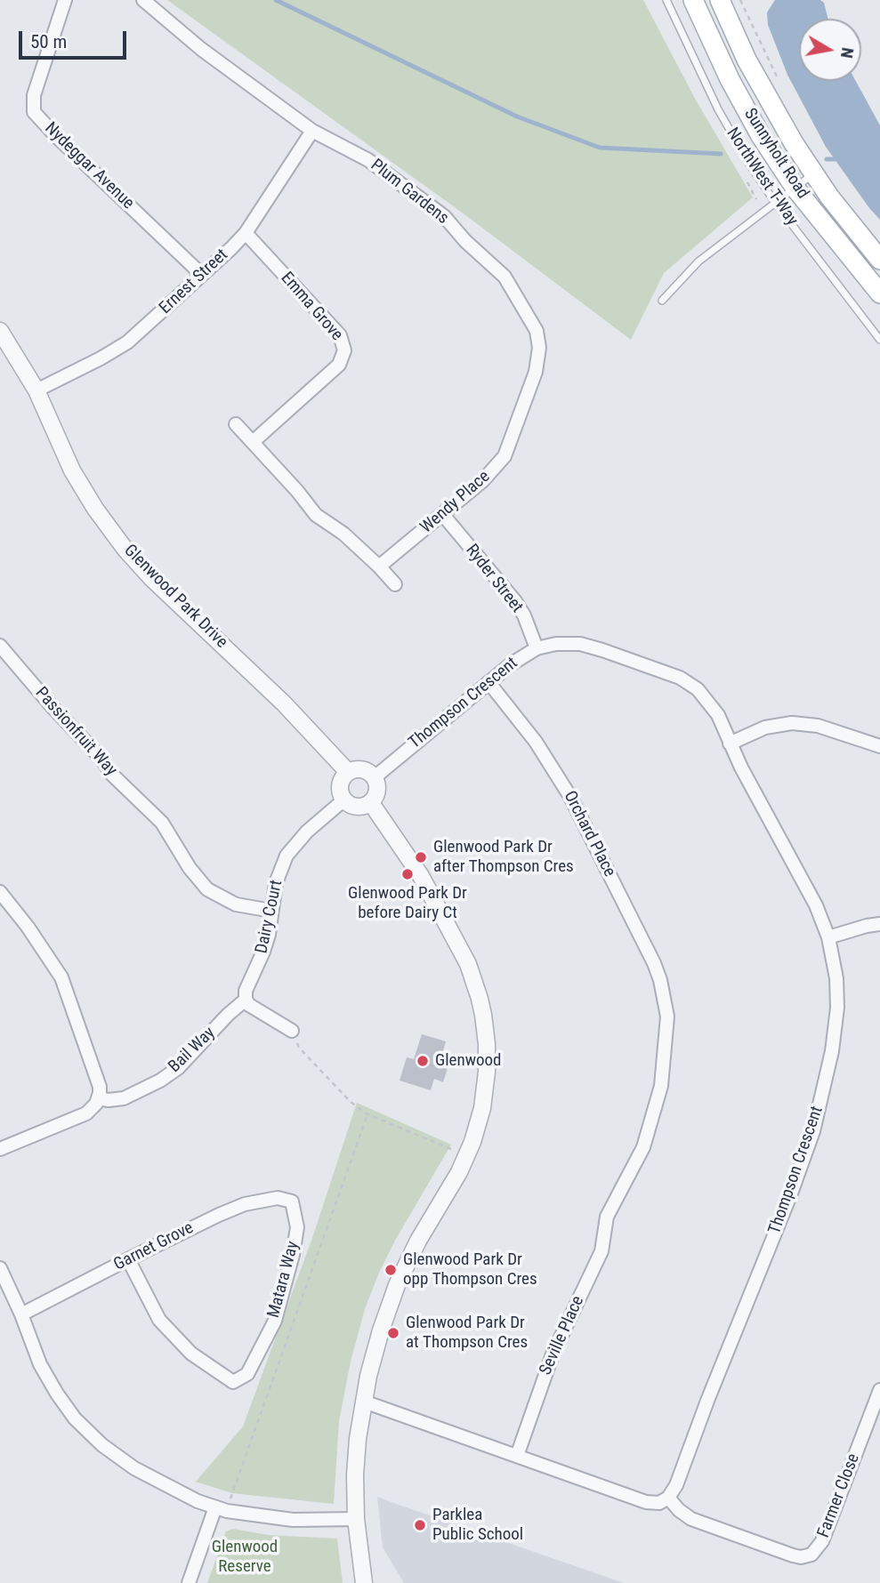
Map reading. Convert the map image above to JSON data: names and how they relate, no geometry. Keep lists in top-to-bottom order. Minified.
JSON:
{"streets":{"main road":["Sunnyholt Road"],"street":["Nydeggar Avenue","Plum Gardens","Ernest Street","Emma Grove","Wendy Place","Ryder Street","Glenwood Park Drive","Thompson Crescent","Passionfruit Way","Orchard Place","Dairy Court","Bail Way","Garnet Grove","Matara Way","Seville Place","Farmer Close"],"lane":["NorthWest T-Way"]},"crossings":[["Nydeggar Avenue","Ernest Street"],["Plum Gardens","Ernest Street"],["Plum Gardens","Wendy Place"],["Ernest Street","Emma Grove"],["Ernest Street","Glenwood Park Drive"],["Wendy Place","Ryder Street"],["Ryder Street","Thompson Crescent"],["Glenwood Park Drive","Thompson Crescent"],["Glenwood Park Drive","Dairy Court"],["Thompson Crescent","Orchard Place"],["Thompson Crescent","Dairy Court"],["Thompson Crescent","Farmer Close"],["Passionfruit Way","Dairy Court"],["Orchard Place","Seville Place"],["Dairy Court","Bail Way"],["Garnet Grove","Matara Way"]],"parks":["Glenwood Reserve"],"places":["Glenwood Park Dr after Thompson Cres","Glenwood Park Dr before Dairy Ct","Glenwood","Glenwood Park Dr opp Thompson Cres","Glenwood Park Dr at Thompson Cres","Parklea Public School"],"scale_bar":"50 m","north":"right"}
